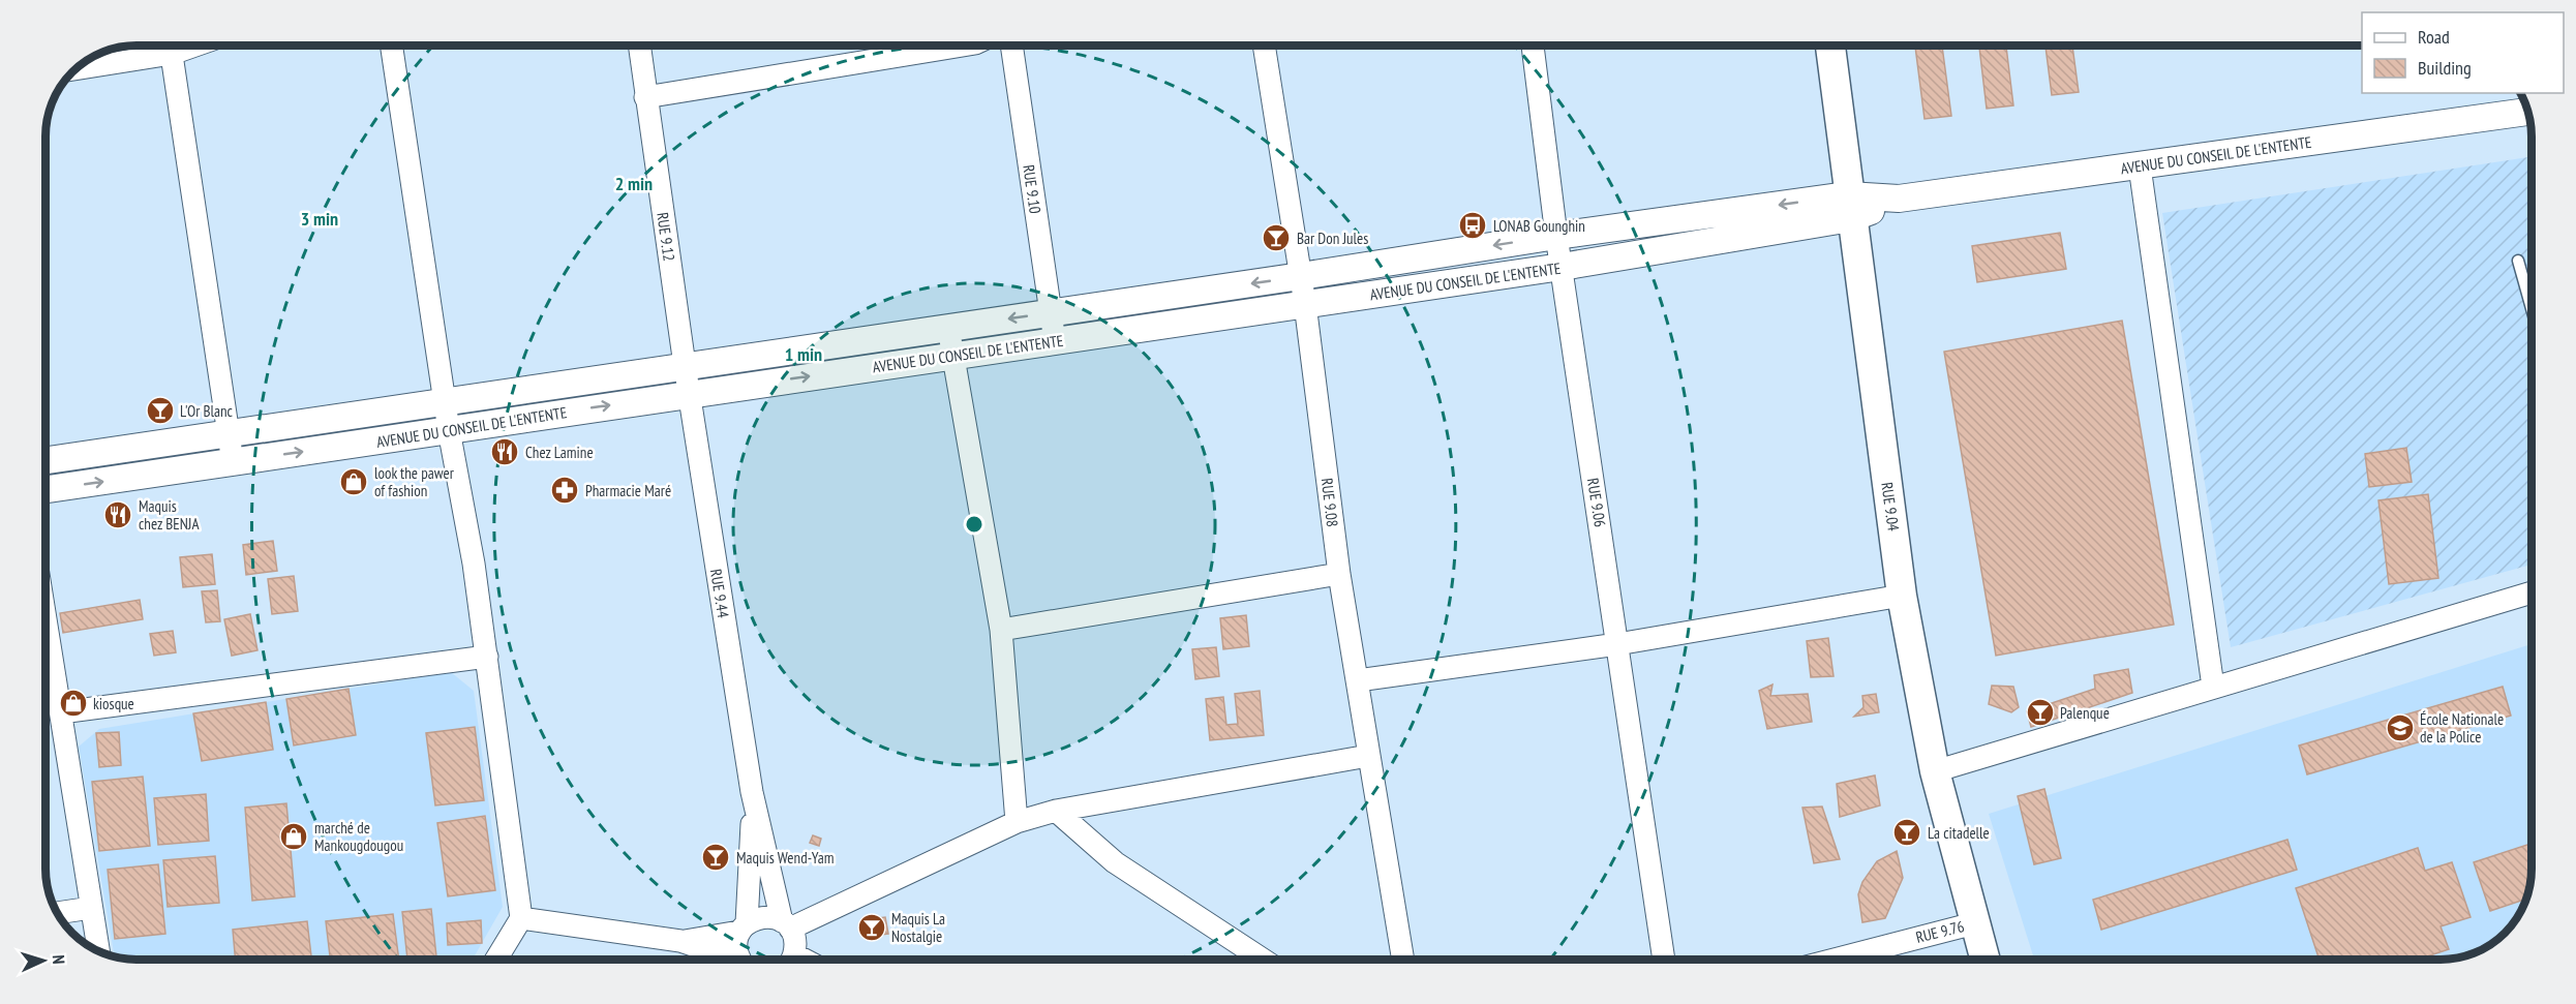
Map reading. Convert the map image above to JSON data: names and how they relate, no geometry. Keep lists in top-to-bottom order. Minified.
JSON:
{"streets":{"main road":["RUE 9.04"],"street":["AVENUE DU CONSEIL DE L'ENTENTE","RUE 9.10","RUE 9.12","RUE 9.08","RUE 9.06","RUE 9.44","RUE 9.76"]},"crossings":[["AVENUE DU CONSEIL DE L'ENTENTE","RUE 9.10"],["AVENUE DU CONSEIL DE L'ENTENTE","RUE 9.12"],["AVENUE DU CONSEIL DE L'ENTENTE","RUE 9.08"],["AVENUE DU CONSEIL DE L'ENTENTE","RUE 9.06"],["AVENUE DU CONSEIL DE L'ENTENTE","RUE 9.04"],["AVENUE DU CONSEIL DE L'ENTENTE","RUE 9.44"],["RUE 9.12","RUE 9.44"],["RUE 9.04","RUE 9.76"]],"places":{"bus stop":["LONAB Gounghin"],"bar":["Bar Don Jules","L'Or Blanc","Palenque","La citadelle","Maquis Wend-Yam","Maquis La Nostalgie"],"restaurant":["Chez Lamine","Maquis chez BENJA"],"shop":["look the pawer of fashion","kiosque","marché de Mankougdougou"],"pharmacy":["Pharmacie Maré"],"school or university":["École Nationale de la Police"]},"legend":["Road","Building"],"north":"right","rings":["2 min","3 min","1 min"]}
